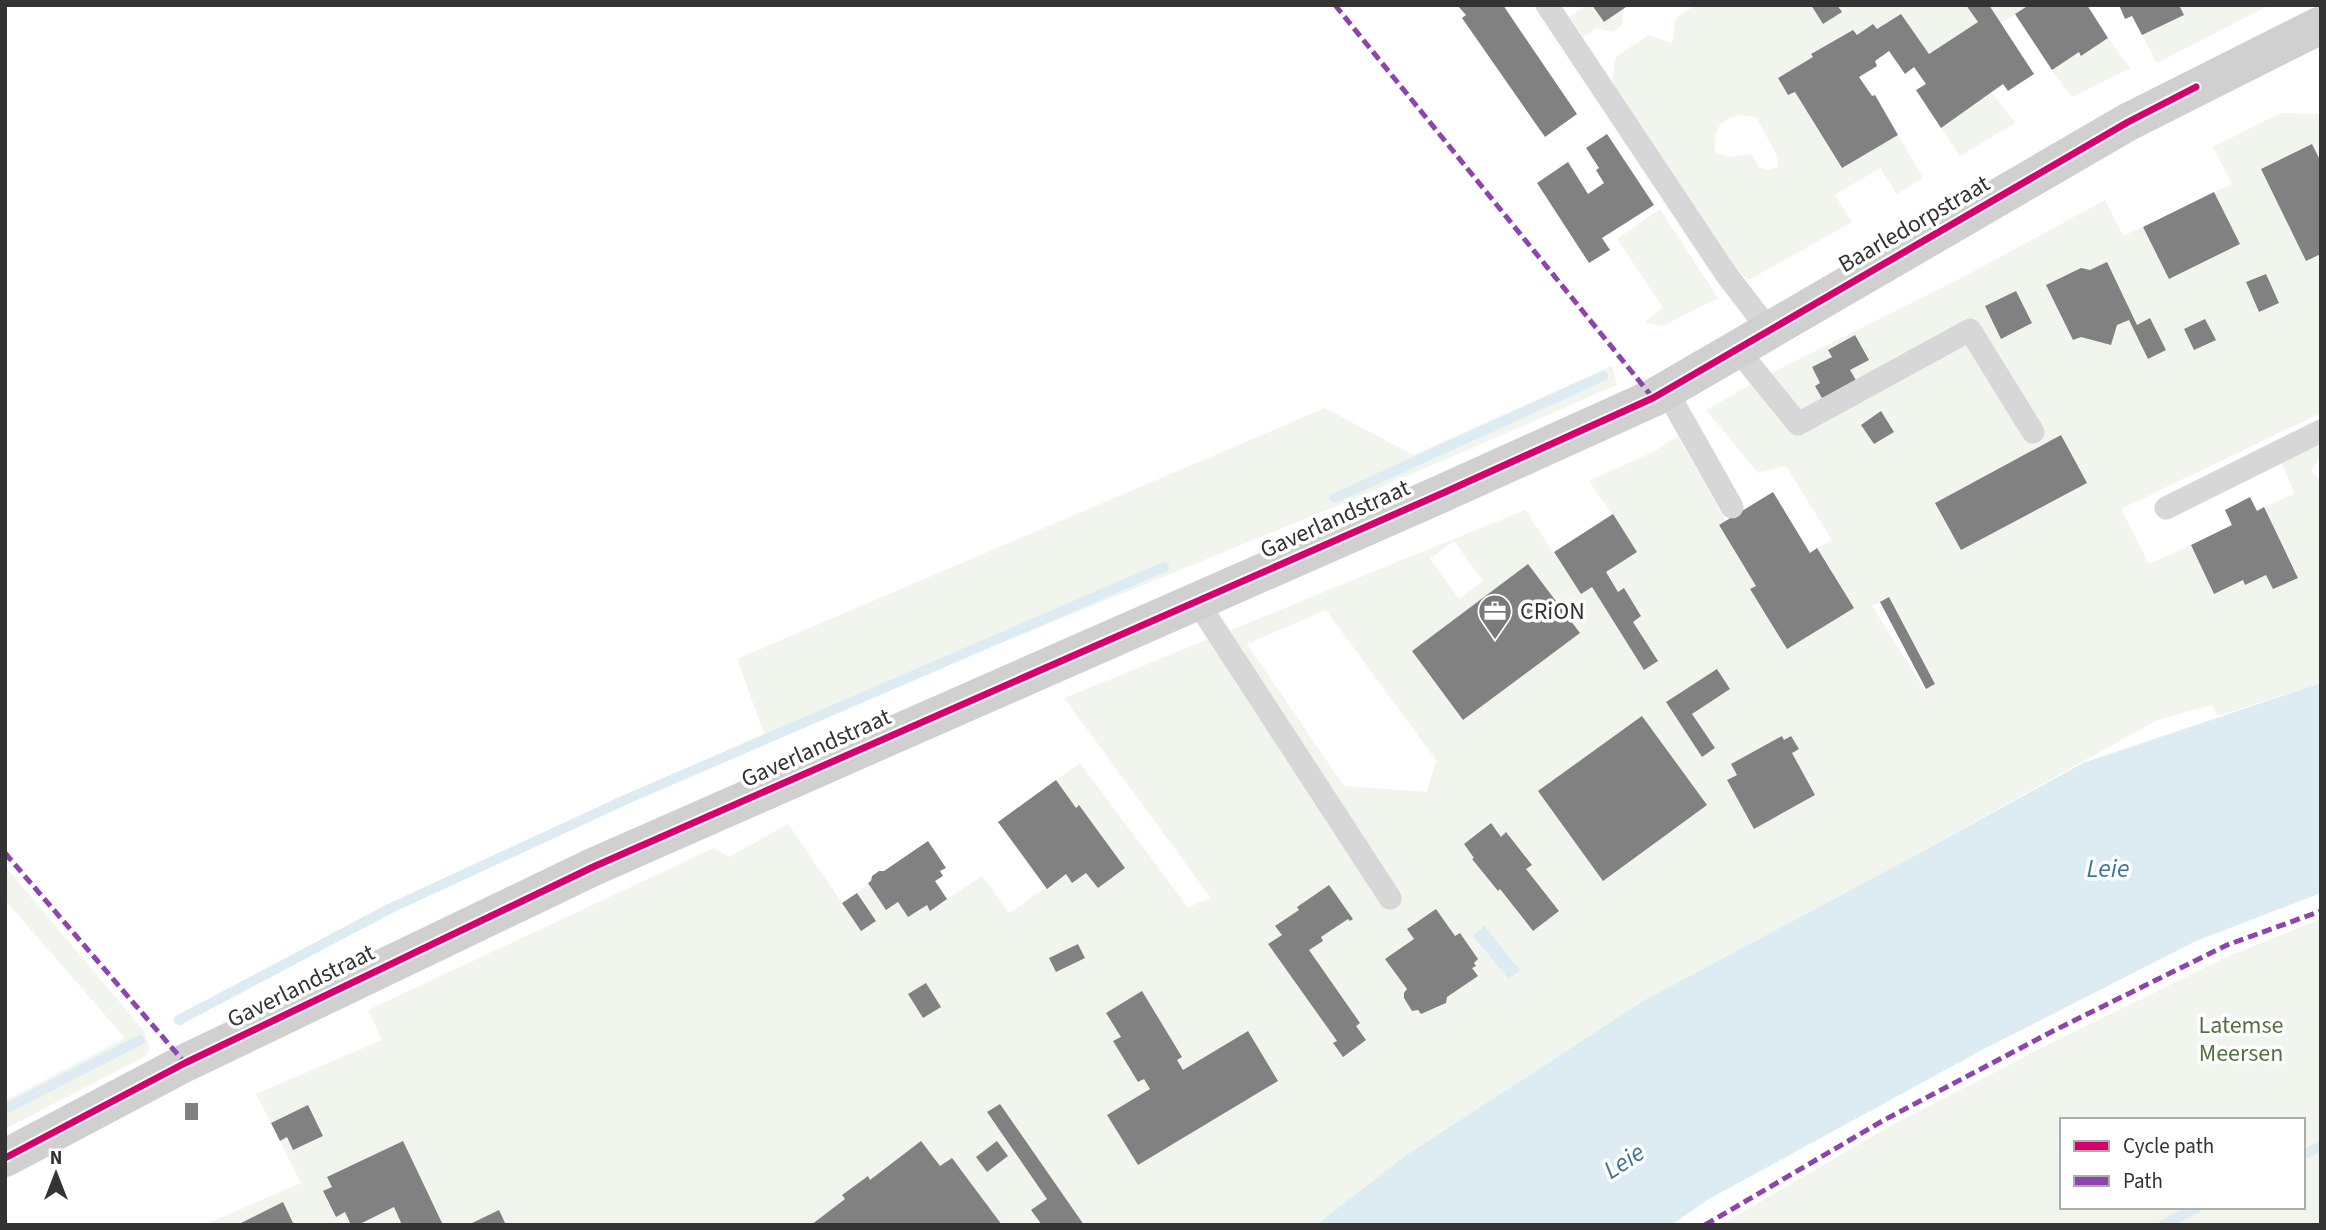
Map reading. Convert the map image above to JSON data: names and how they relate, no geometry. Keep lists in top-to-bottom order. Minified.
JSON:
{"streets":{"main road":["Baarledorpstraat","Gaverlandstraat"]},"crossings":[["Baarledorpstraat","Gaverlandstraat"]],"water":["Leie"],"parks":["Latemse Meersen"],"places":{"office":["CRiON"]},"legend":["Cycle path","Path"],"north":"top"}
